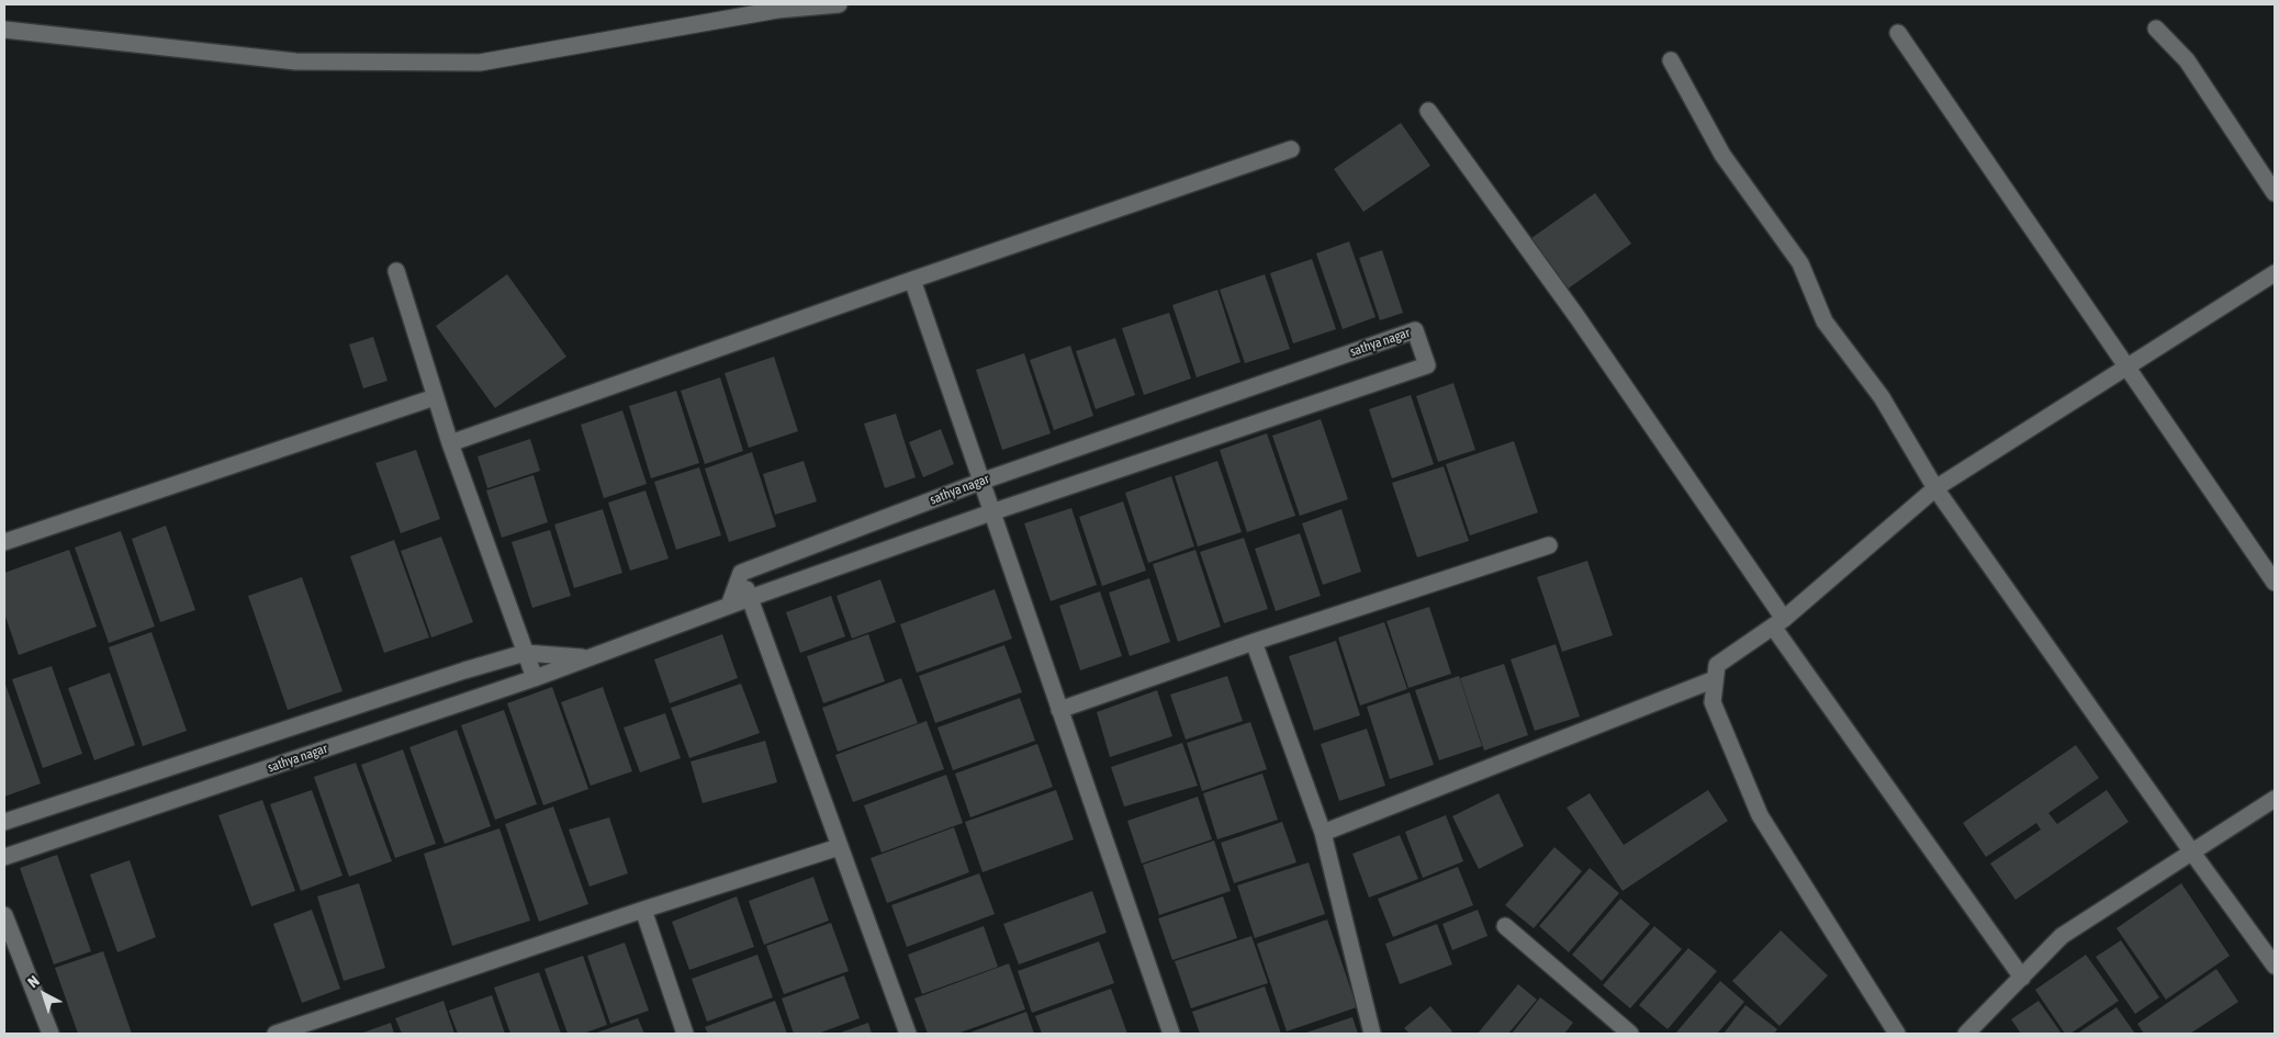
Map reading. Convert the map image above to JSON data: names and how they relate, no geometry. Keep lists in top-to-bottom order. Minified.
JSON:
{"streets":{"street":["sathya nagar"]},"north":"top left"}
